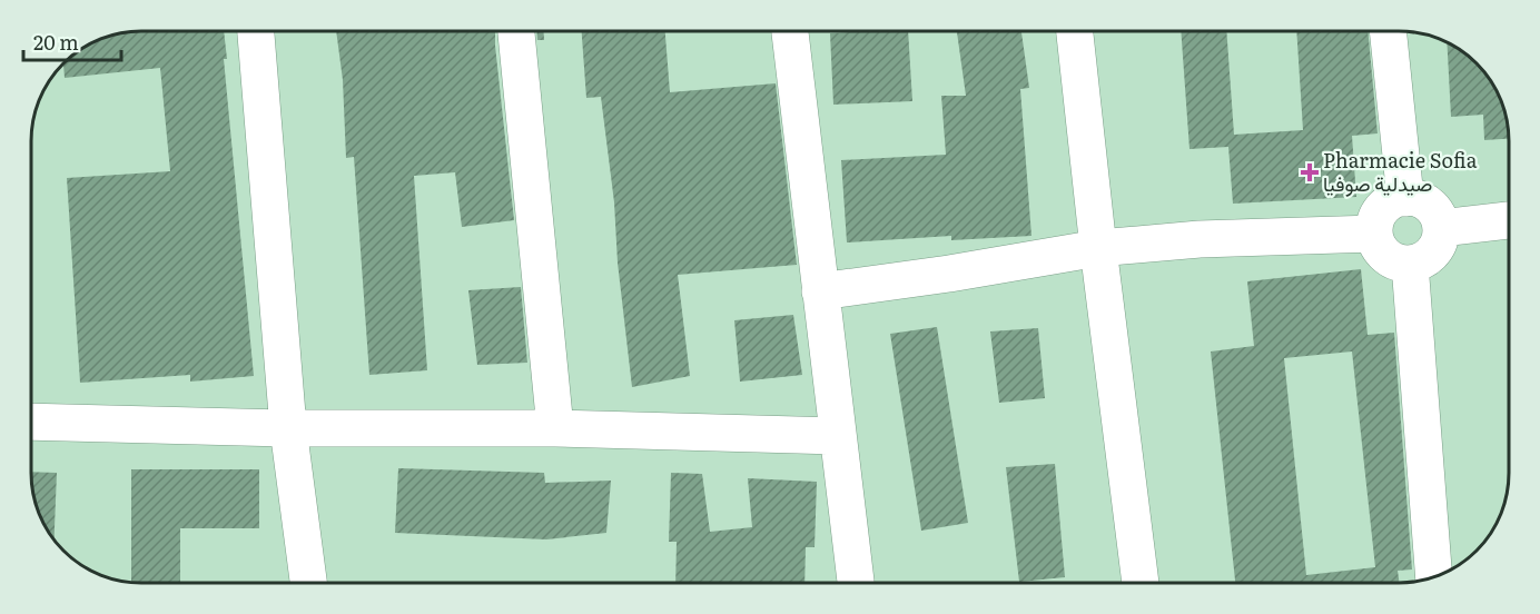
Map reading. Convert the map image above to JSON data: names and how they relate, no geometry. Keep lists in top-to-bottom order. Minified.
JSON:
{"places":{"health":["Pharmacie Sofia صيدلية صوفيا"]},"scale_bar":"20 m"}
